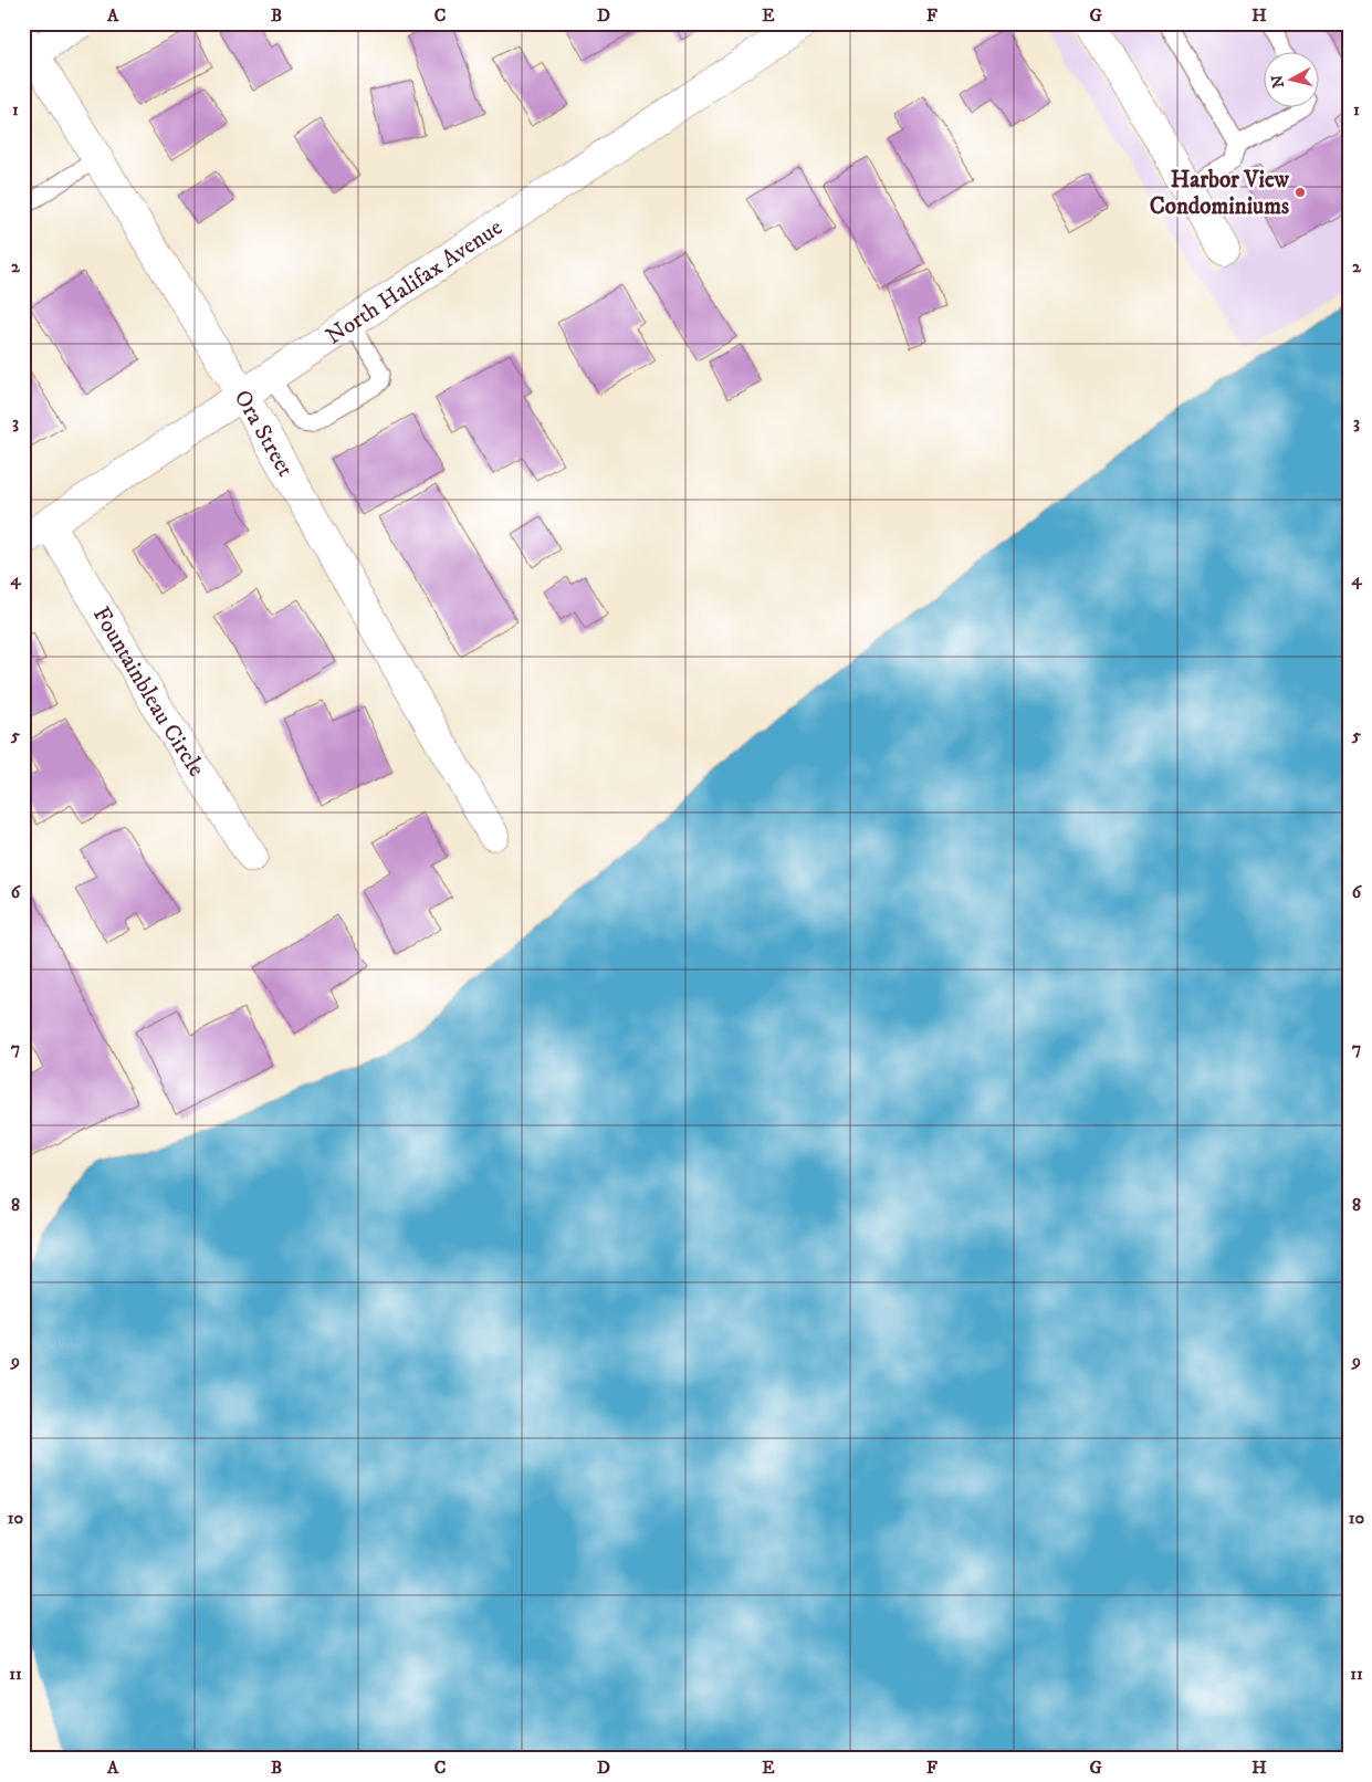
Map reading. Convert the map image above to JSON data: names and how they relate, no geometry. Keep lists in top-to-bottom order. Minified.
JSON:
{"streets":{"street":["North Halifax Avenue","Ora Street","Fountainbleau Circle"]},"crossings":[["North Halifax Avenue","Ora Street"],["North Halifax Avenue","Fountainbleau Circle"]],"places":["Harbor View Condominiums"],"north":"left","grid":{"columns":["A","B","C","D","E","F","G","H"],"rows":["1","2","3","4","5","6","7","8","9","10","11"]}}
